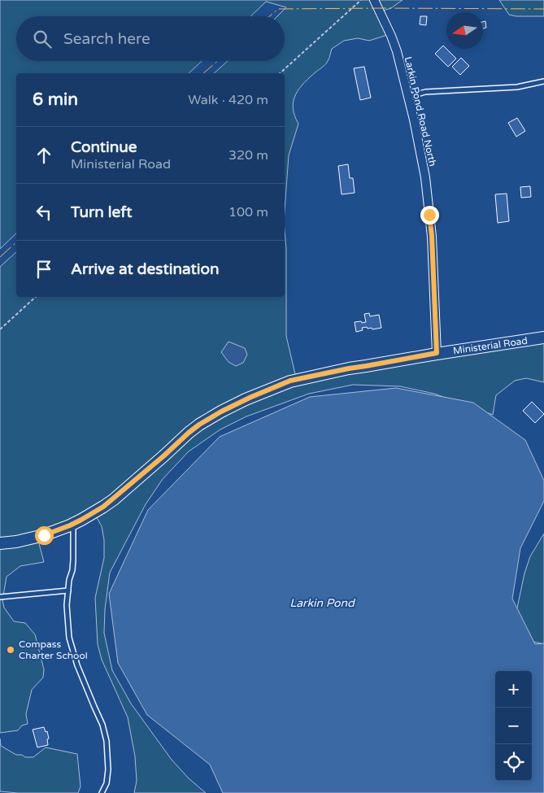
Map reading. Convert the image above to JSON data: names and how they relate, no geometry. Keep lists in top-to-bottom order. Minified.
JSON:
{"streets":{"main road":["Ministerial Road"],"street":["Larkin Pond Road North"]},"crossings":[["Larkin Pond Road North","Ministerial Road"]],"water":["Larkin Pond"],"places":["Compass Charter School"],"north":"left","page":{"search":"Search here","heading":["6 min","Walk · 420 m"],"list":[["Continue","Ministerial Road","320 m"],["Turn left","100 m"],"Arrive at destination"],"map_buttons":["+","−"]}}
